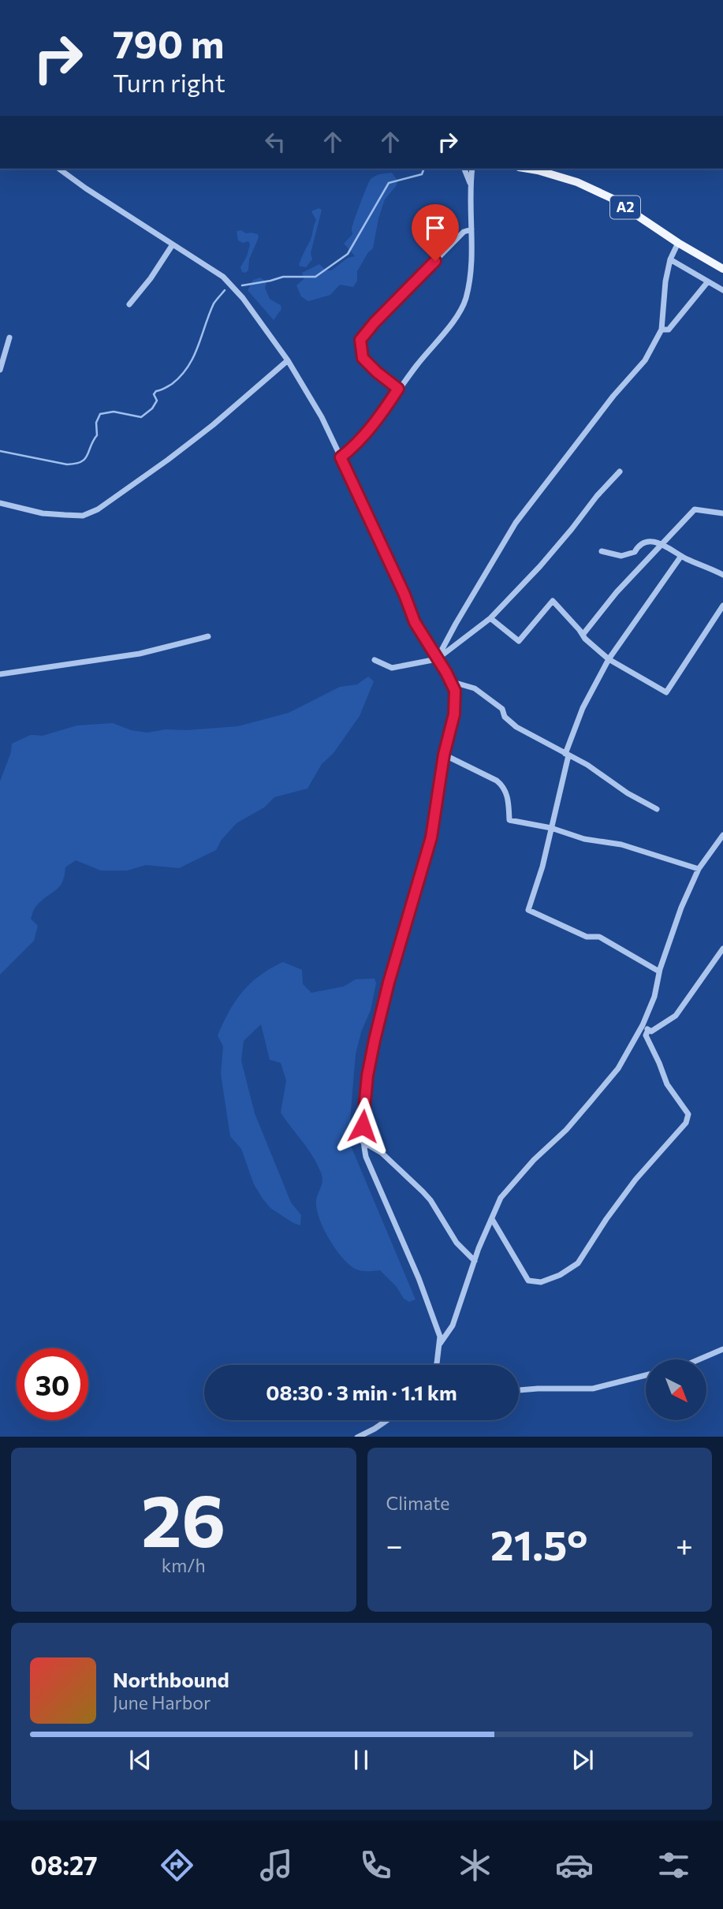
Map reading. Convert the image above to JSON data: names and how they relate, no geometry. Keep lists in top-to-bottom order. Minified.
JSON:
{"streets":{"main road":["A2"]},"north":"bottom right","page":{"turn":["790 m","Turn right"],"limit":"30","trip":"08:30 · 3 min · 1.1 km","tile":[["26","km/h"],"Climate"],"heat":["−","21.5°","+"],"song":["Northbound","June Harbor"],"tabs":"08:27"}}
